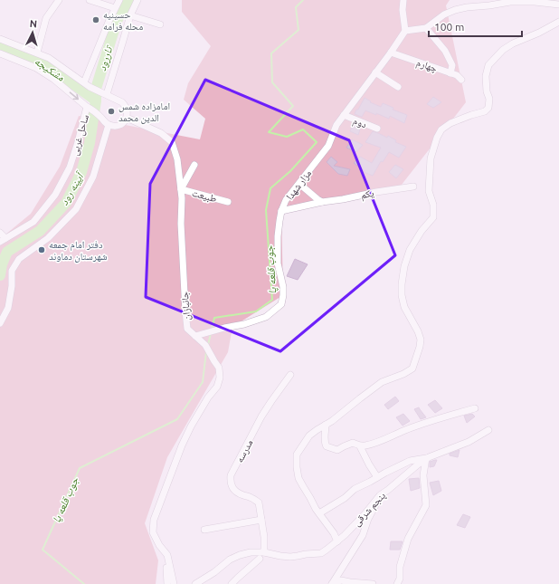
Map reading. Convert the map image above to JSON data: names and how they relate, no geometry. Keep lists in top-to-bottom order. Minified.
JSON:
{"streets":{"street":["چهارم","دوم","ساحل غربی","مزار شهدا","یکم","طبیعت","جانبازان","مدرسه","پنجم شرقی"]},"crossings":[["چهارم","مزار شهدا"],["دوم","مزار شهدا"],["مزار شهدا","یکم"],["مزار شهدا","جانبازان"],["طبیعت","جانبازان"]],"water":["تاررود","مشکیجه","آیینه رود","جوب قلعه پا"],"places":["حسینیه محله فرامه","امامزاده شمس الدین محمد","دفتر امام جمعه شهرستان دماوند"],"scale_bar":"100 m","north":"top"}
